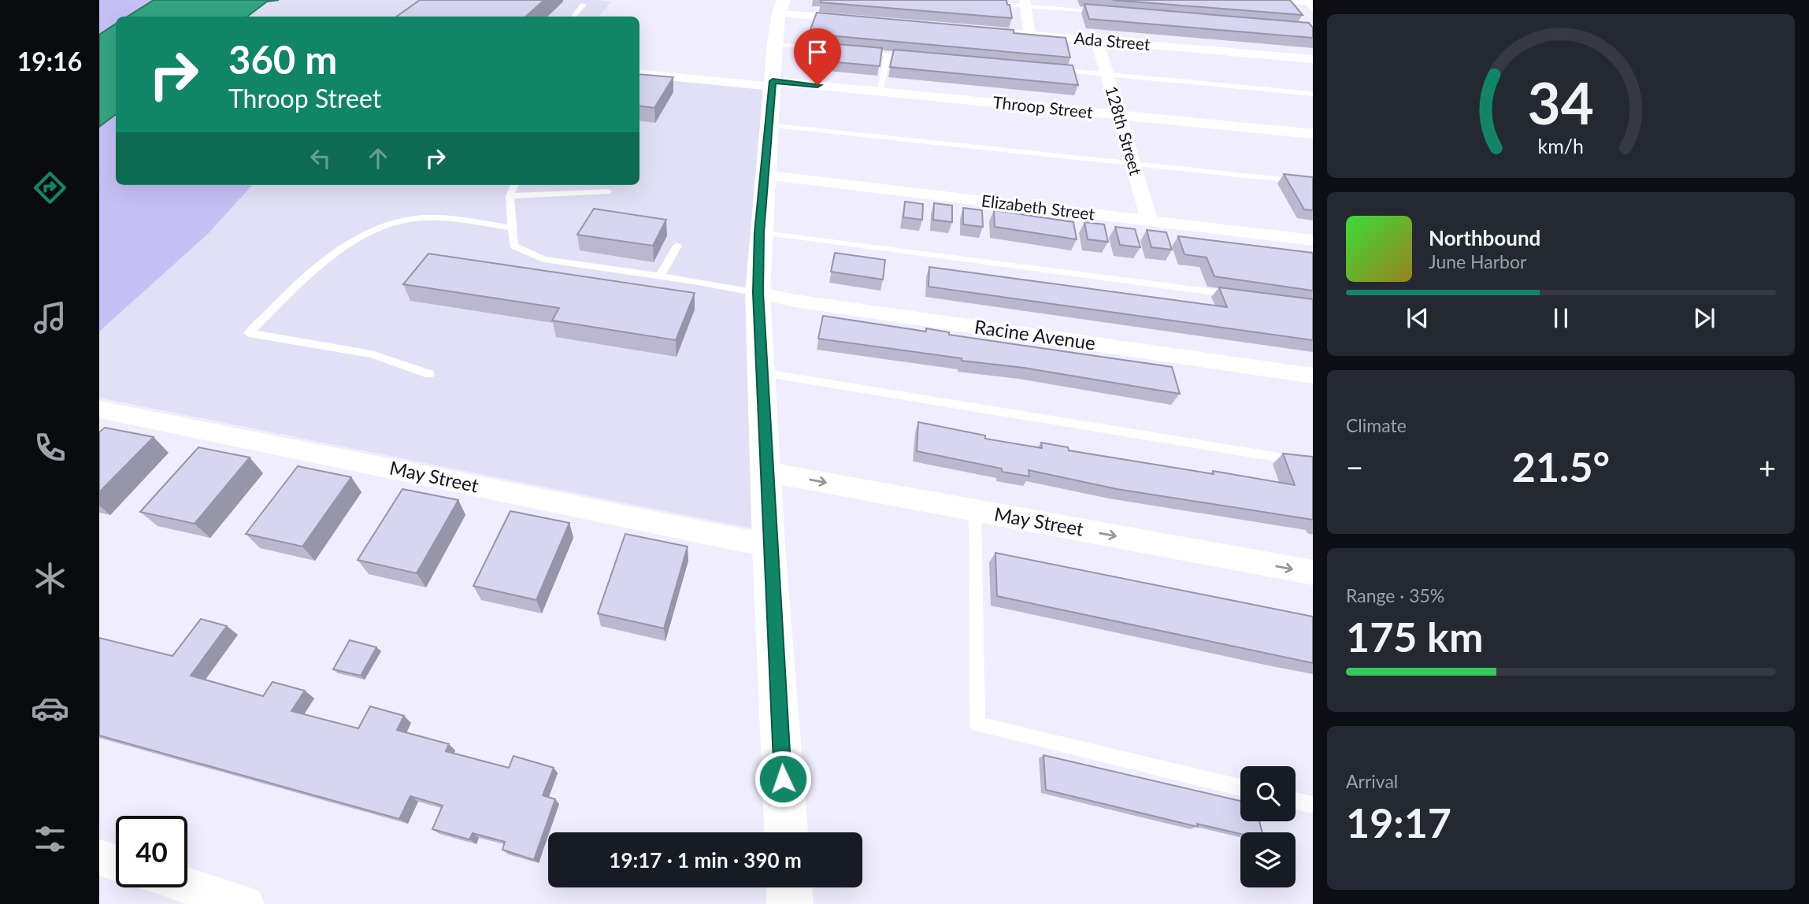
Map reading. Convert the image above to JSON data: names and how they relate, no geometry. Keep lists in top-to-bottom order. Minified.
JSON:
{"streets":{"street":["Ada Street","Throop Street","128th Street","Elizabeth Street","Racine Avenue","May Street"]},"crossings":[["Ada Street","128th Street"],["Throop Street","128th Street"],["128th Street","Elizabeth Street"]],"one_way":["May Street"],"page":{"tabs":"19:16","turn":["360 m","Throop Street"],"song":["Northbound","June Harbor"],"tile":["Climate",["Range · 35%","175 km"],["Arrival","19:17"]],"heat":["−","21.5°","+"],"limit":"40","trip":"19:17 · 1 min · 390 m","gauge":["34","km/h"]}}
